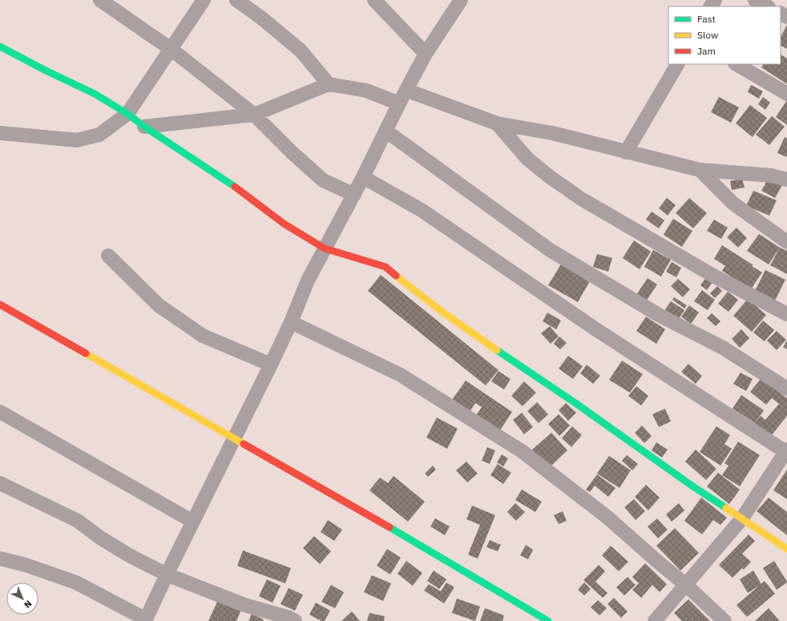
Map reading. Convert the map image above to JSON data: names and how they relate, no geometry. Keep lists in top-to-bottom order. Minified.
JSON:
{"legend":["Fast","Slow","Jam"],"north":"bottom right"}
